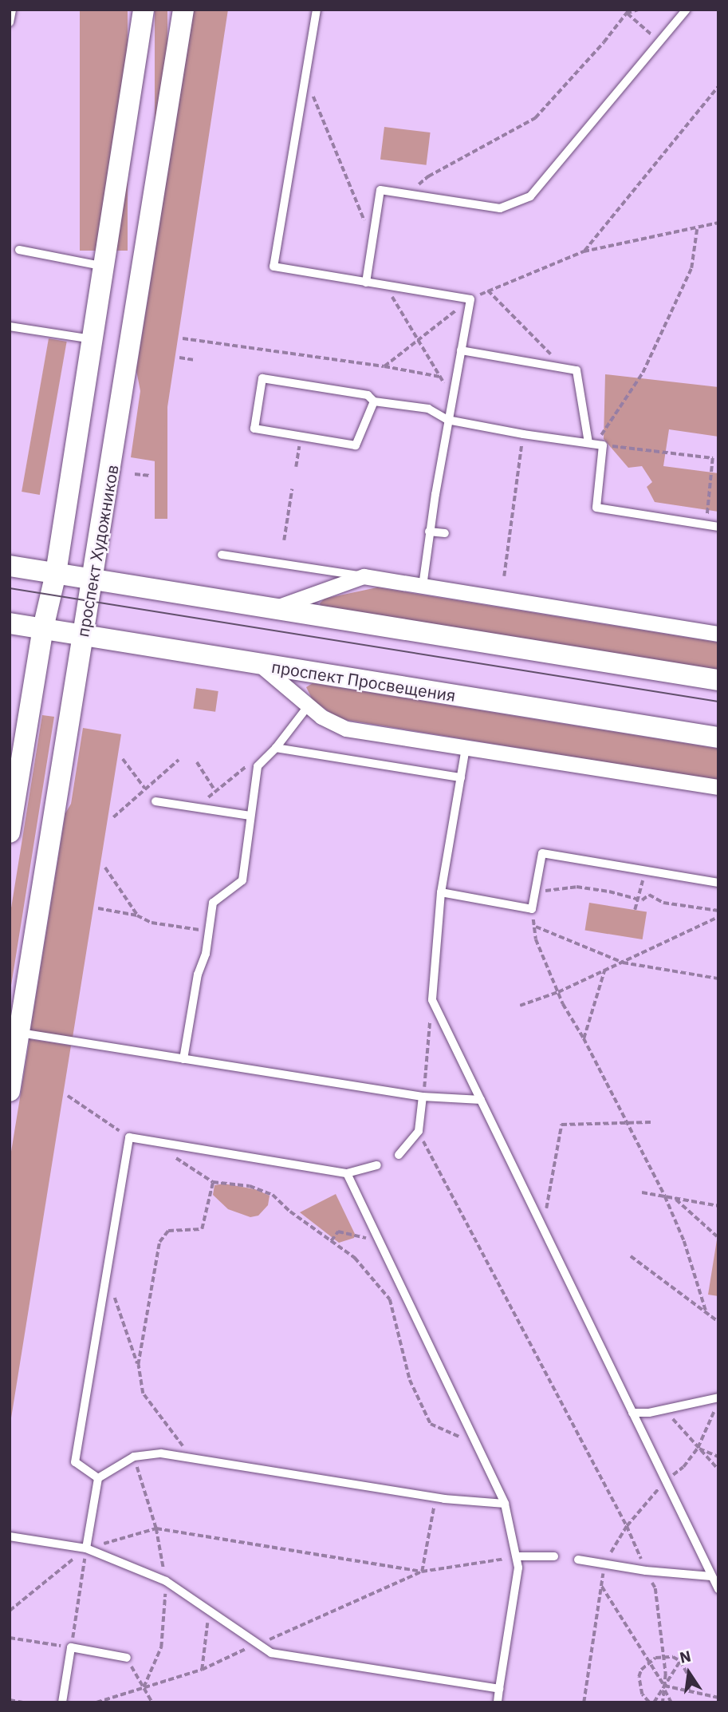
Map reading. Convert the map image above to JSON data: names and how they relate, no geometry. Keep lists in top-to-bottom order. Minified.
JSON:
{"streets":{"street":["проспект Художников","проспект Просвещения"]},"crossings":[["проспект Художников","проспект Просвещения"]],"north":"top"}
